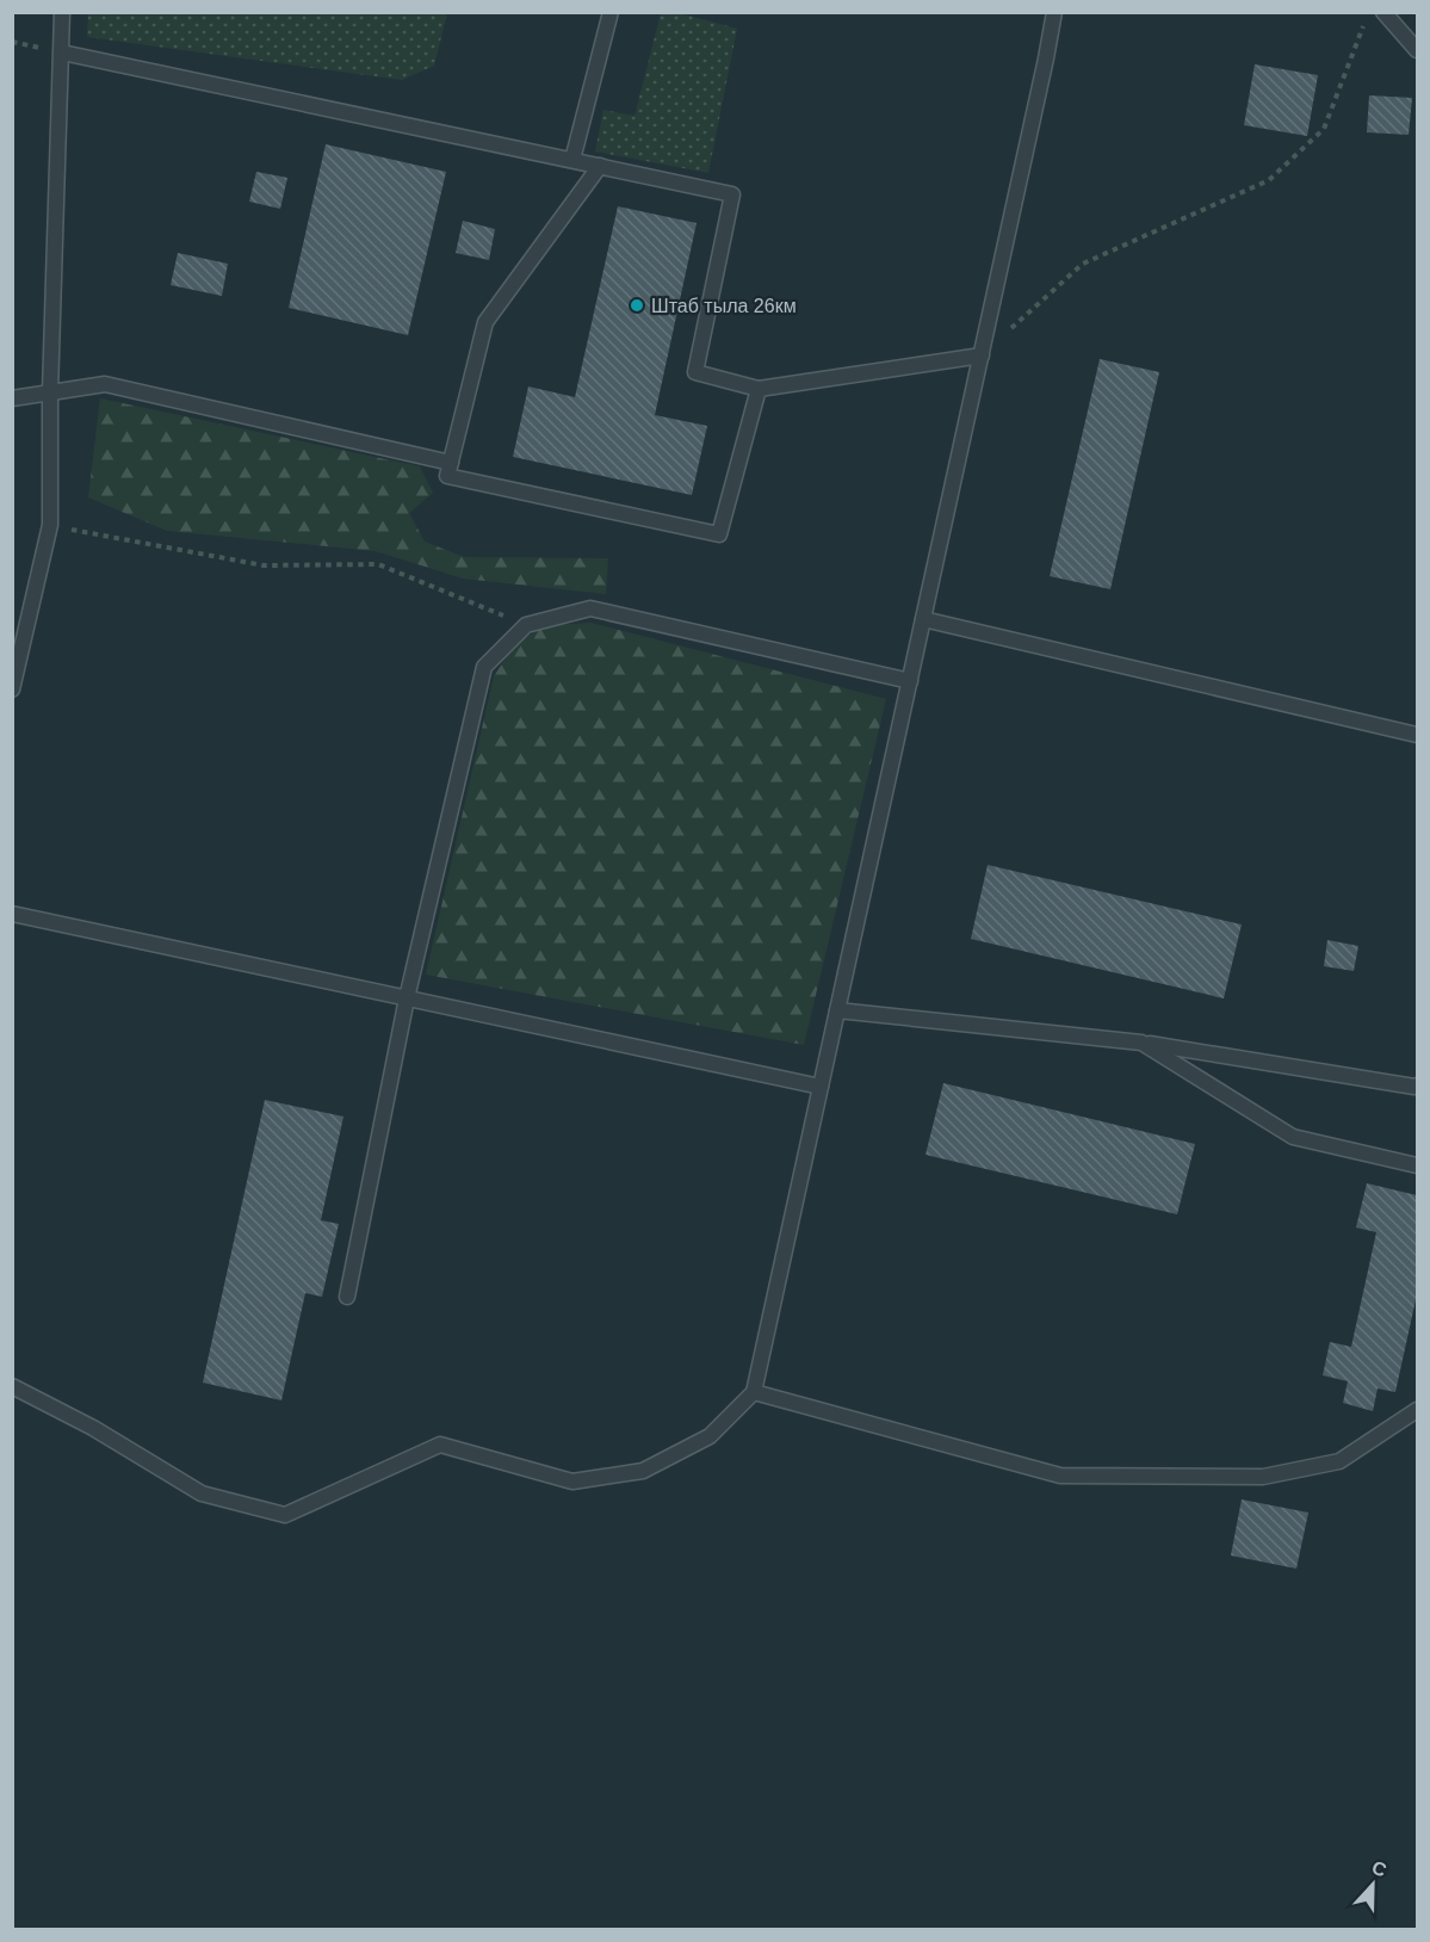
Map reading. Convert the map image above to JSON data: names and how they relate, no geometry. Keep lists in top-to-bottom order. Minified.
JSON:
{"places":["Штаб тыла 26км"],"north":"top"}
